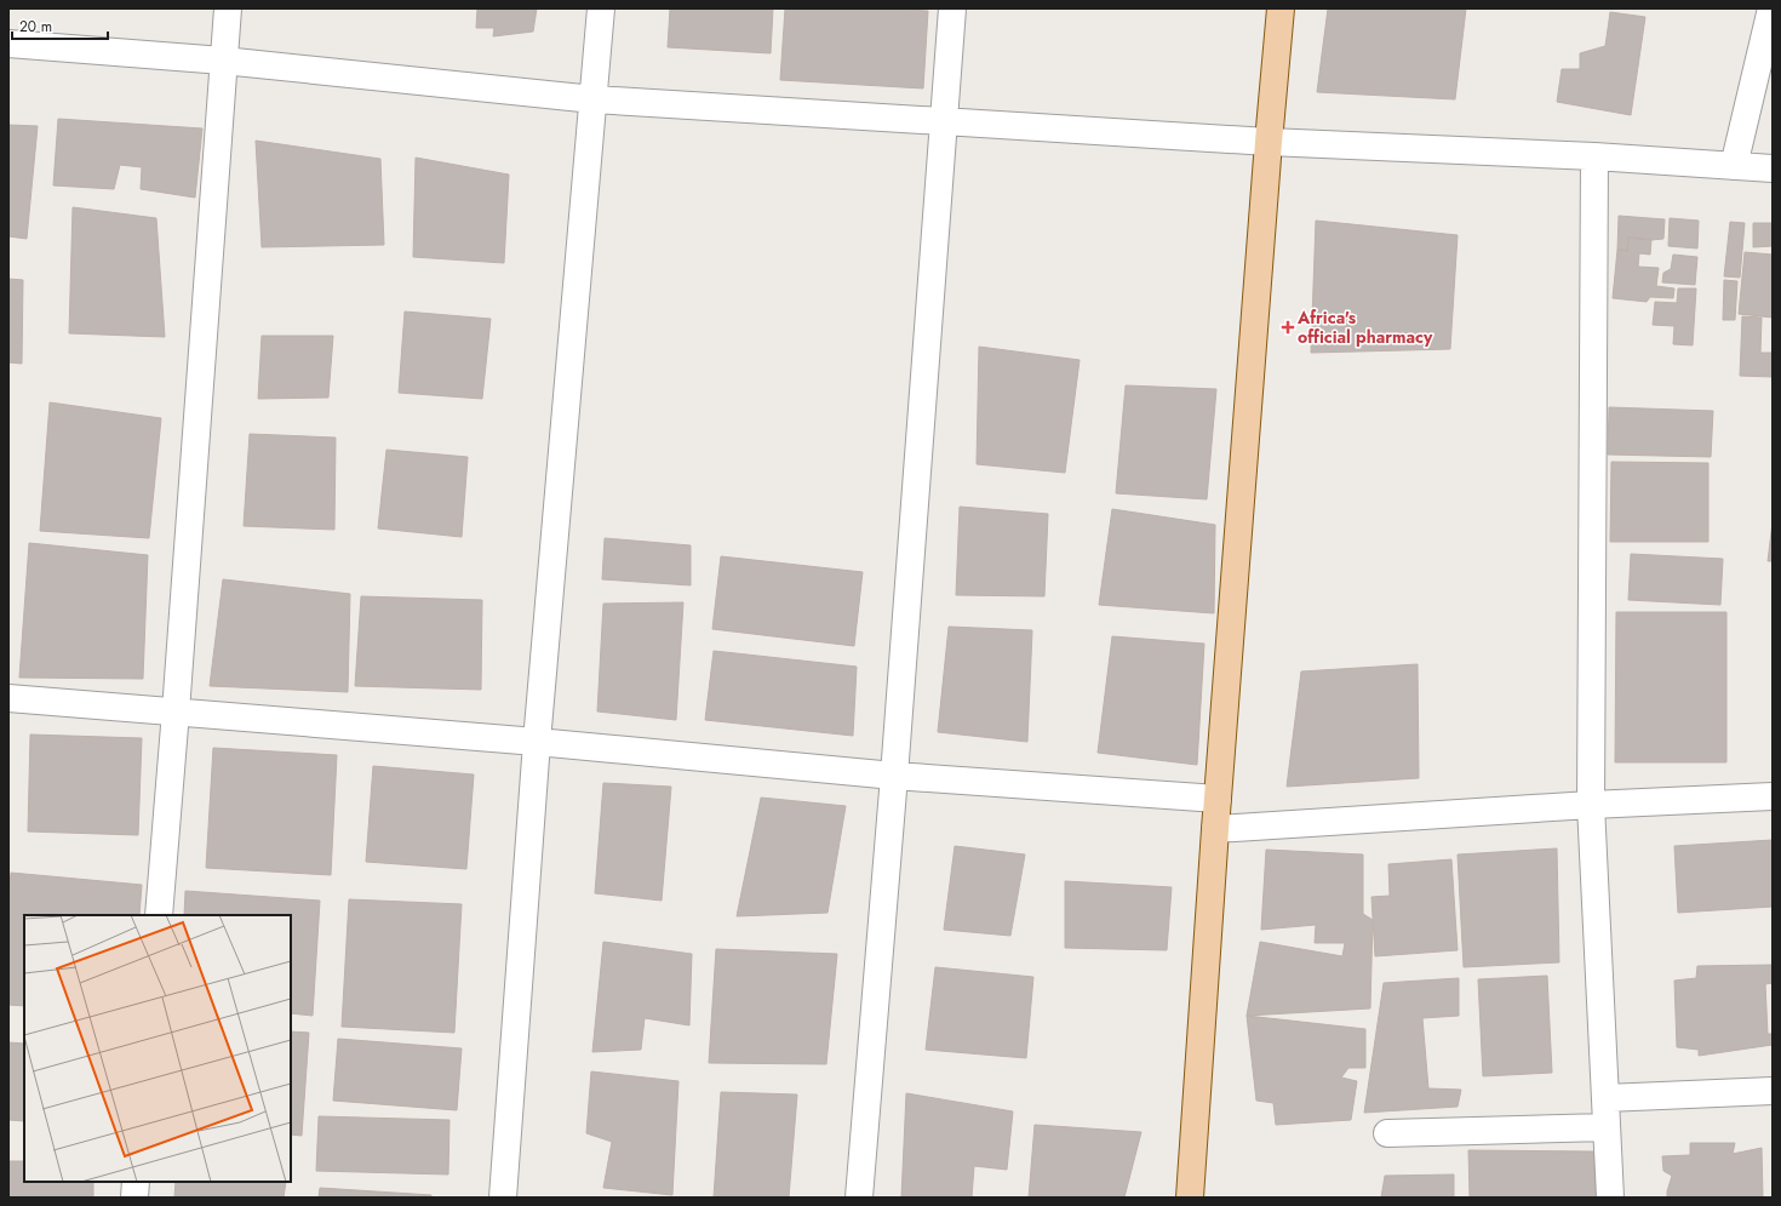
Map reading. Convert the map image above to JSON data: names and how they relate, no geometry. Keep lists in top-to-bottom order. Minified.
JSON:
{"places":{"health":["Africa's official pharmacy"]},"scale_bar":"20 m"}
